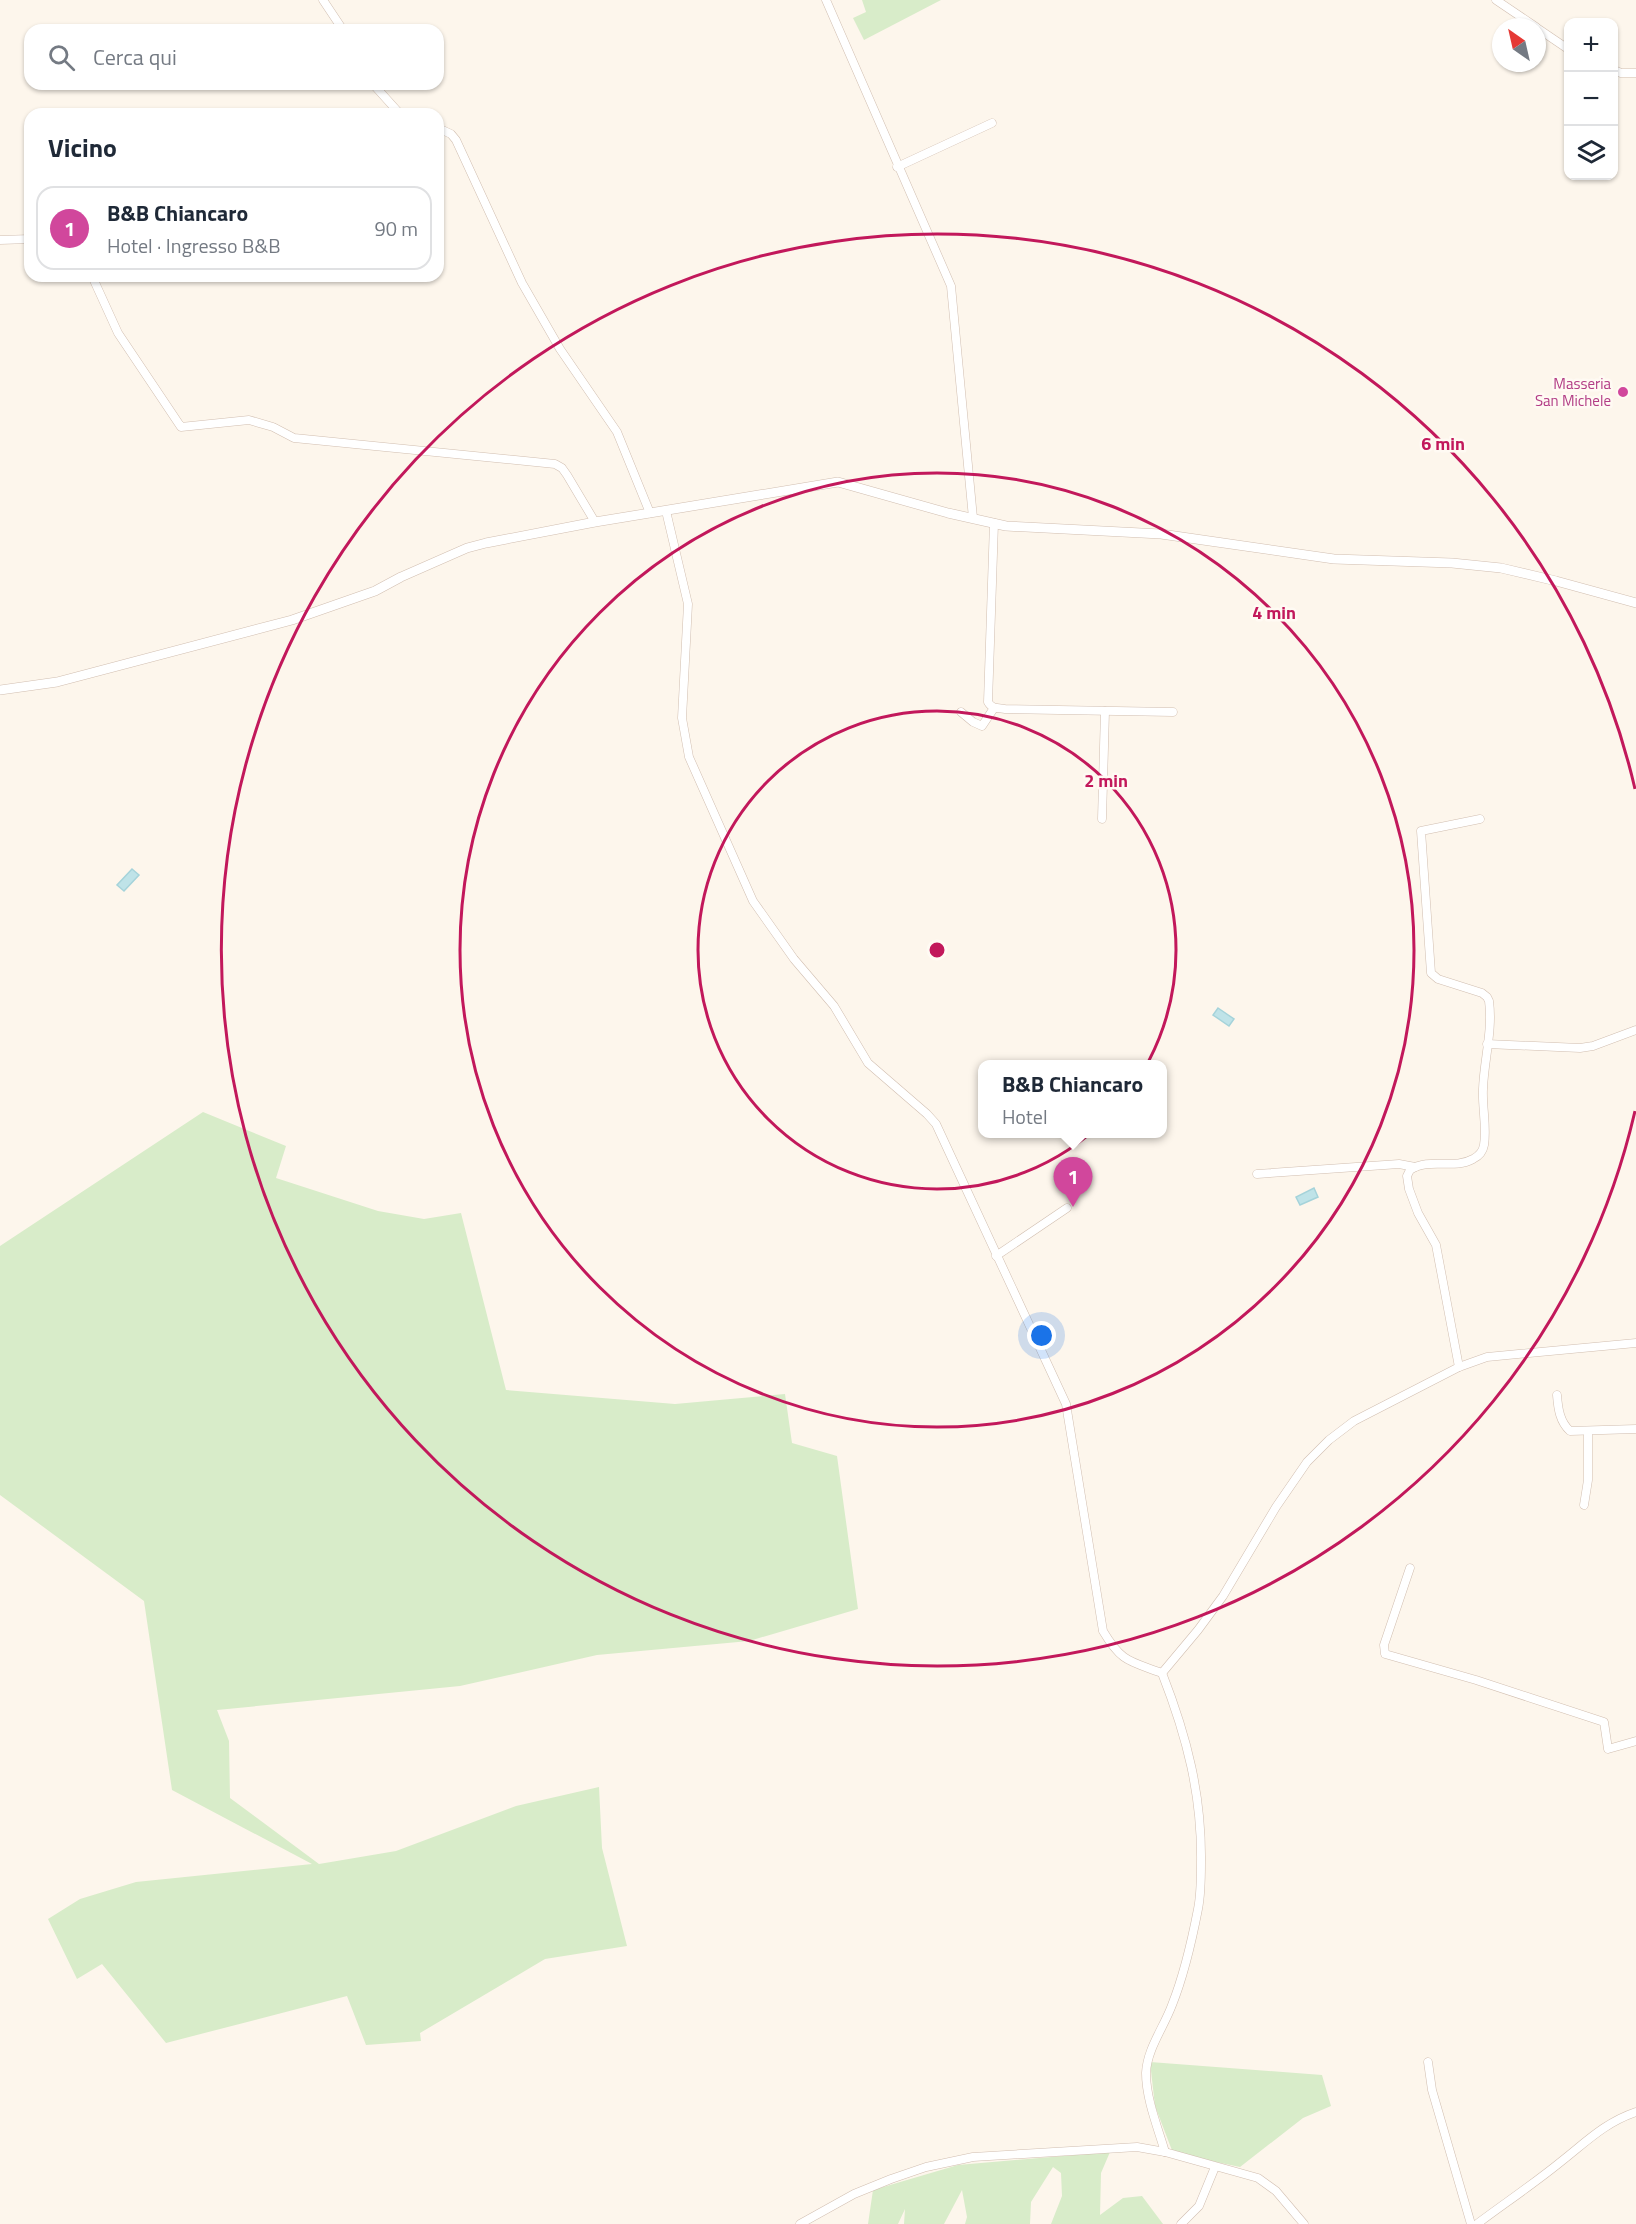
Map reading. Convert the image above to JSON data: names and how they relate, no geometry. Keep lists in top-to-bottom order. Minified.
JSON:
{"places":["Masseria San Michele"],"north":"top left","page":{"map_buttons":["+","−"],"search":"Cerca qui","heading":"Vicino","list":[{"mark":"1","name":"B&B Chiancaro","note":"Hotel · Ingresso B&B","value":"90 m"}],"popup":["B&B Chiancaro","Hotel"],"pins":"1"},"rings":["6 min","4 min","2 min"]}
